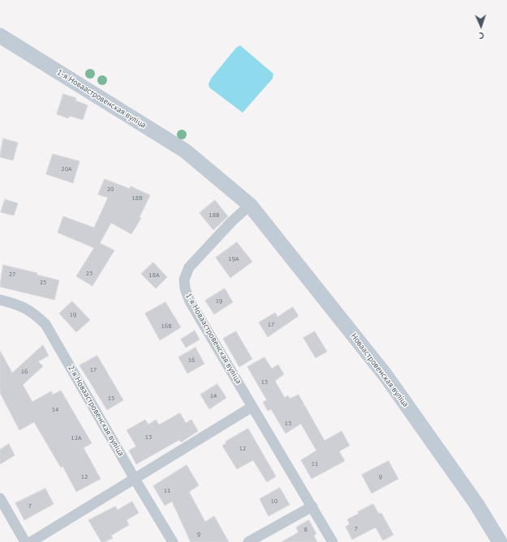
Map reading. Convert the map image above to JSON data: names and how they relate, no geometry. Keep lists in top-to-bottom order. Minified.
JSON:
{"streets":{"main road":["1-я Новаастровенская вуліца","Новаастровенская вуліца"],"street":["2-я Новаастровенская вуліца"]},"crossings":[["1-я Новаастровенская вуліца","Новаастровенская вуліца"]],"house_numbers":["20А","20","18Б","18В","19А","23","27","18А","25","19","19","17","16Б","16","17","16","15","14","15","14","13","13","12А","12","11","12","9","11","10","7","7","8","9"],"north":"bottom"}
